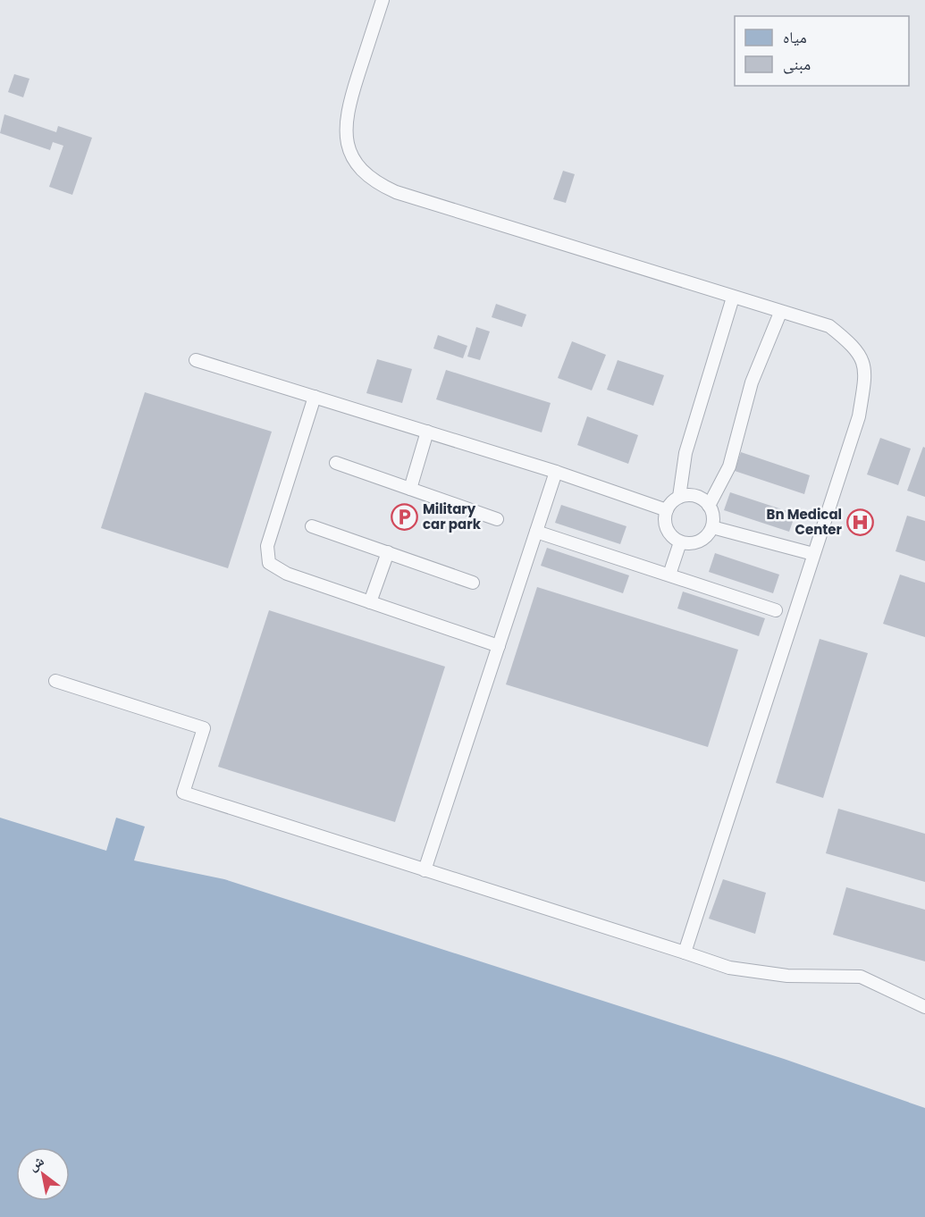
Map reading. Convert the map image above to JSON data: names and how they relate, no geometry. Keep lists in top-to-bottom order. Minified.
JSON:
{"places":{"parking":["Military car park"],"hospital":["Bn Medical Center"]},"legend":["مياه","مبنى"],"north":"top left"}
